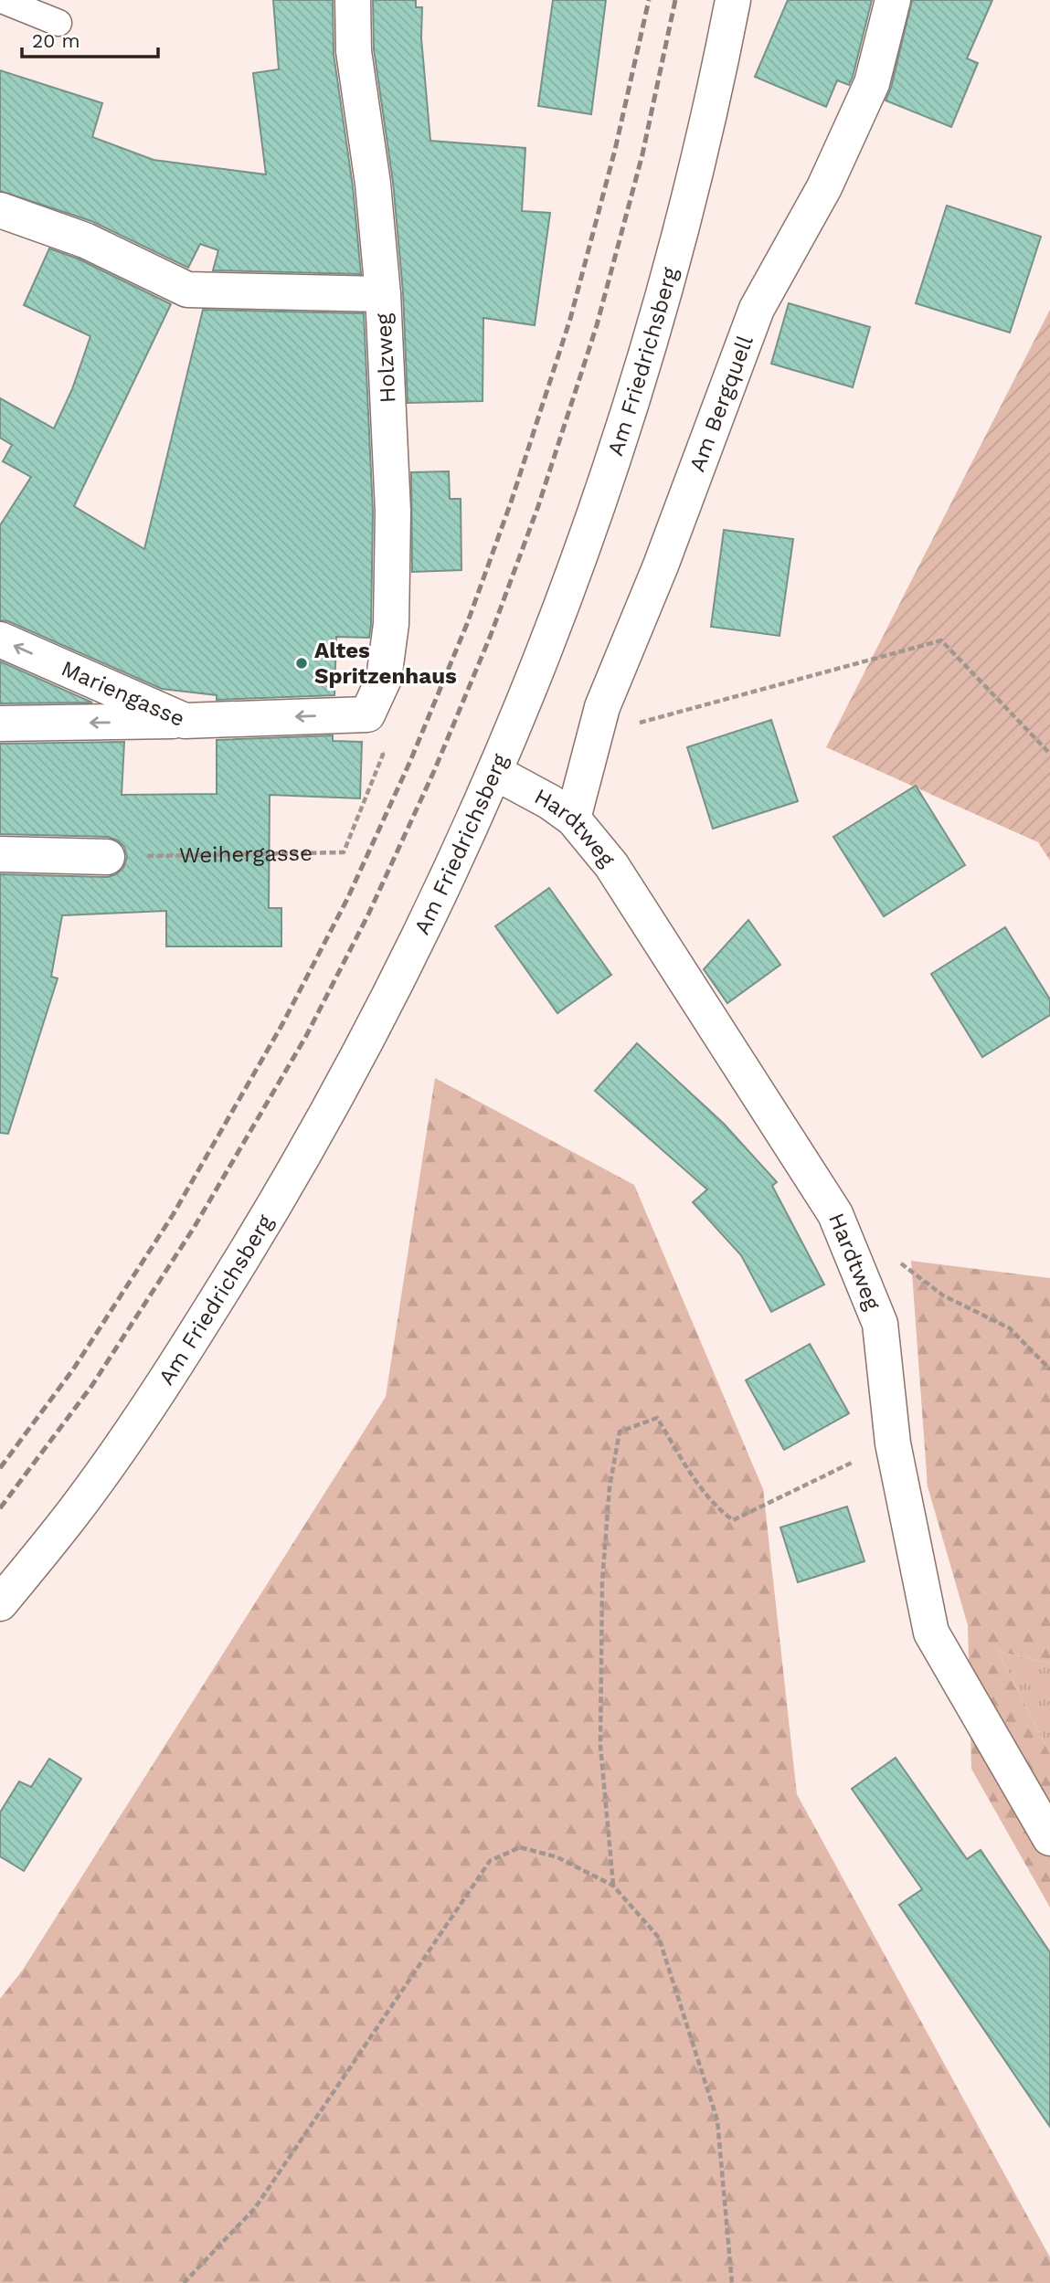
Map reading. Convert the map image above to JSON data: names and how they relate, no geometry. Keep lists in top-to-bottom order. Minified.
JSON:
{"streets":{"street":["Holzweg","Am Friedrichsberg","Am Bergquell","Mariengasse","Hardtweg"],"path":["Weihergasse"]},"crossings":[["Holzweg","Mariengasse"],["Holzweg","Weihergasse"],["Am Friedrichsberg","Hardtweg"],["Am Bergquell","Hardtweg"],["Mariengasse","Weihergasse"]],"places":["Altes Spritzenhaus"],"scale_bar":"20 m"}
